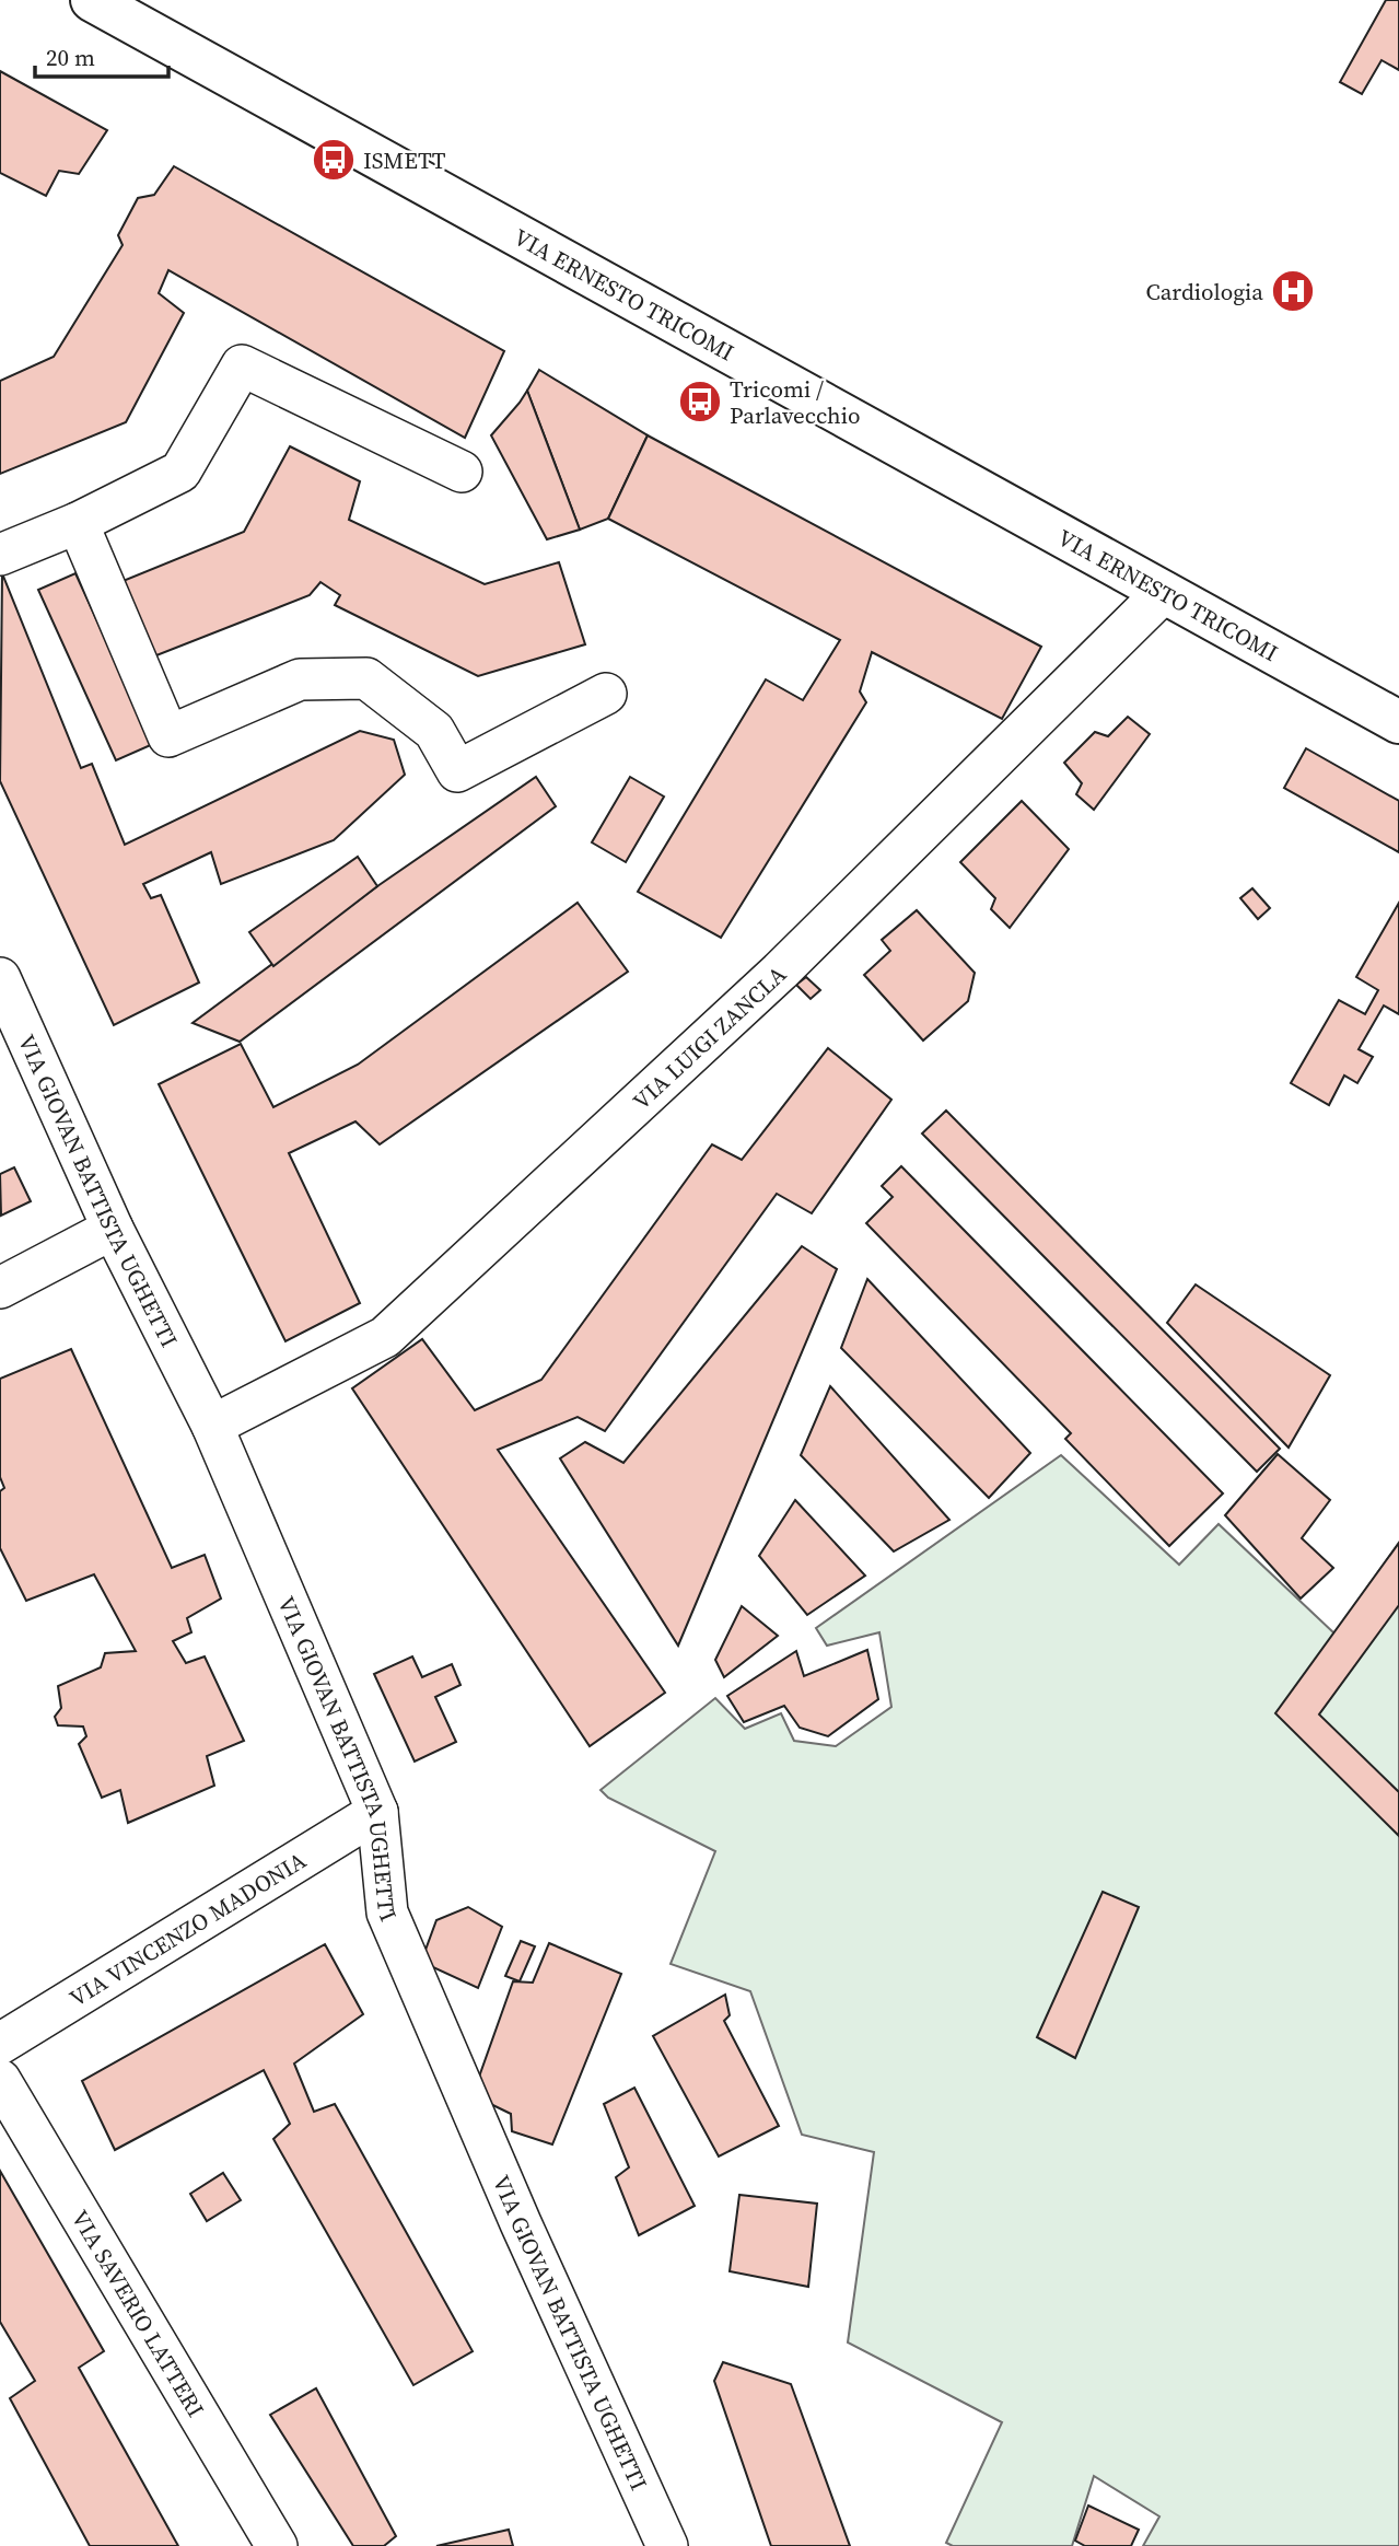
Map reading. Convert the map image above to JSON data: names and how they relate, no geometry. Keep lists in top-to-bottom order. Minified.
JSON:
{"streets":{"street":["VIA ERNESTO TRICOMI","VIA LUIGI ZANCLA","VIA GIOVAN BATTISTA UGHETTI","VIA VINCENZO MADONIA","VIA SAVERIO LATTERI"]},"crossings":[["VIA ERNESTO TRICOMI","VIA LUIGI ZANCLA"],["VIA LUIGI ZANCLA","VIA GIOVAN BATTISTA UGHETTI"],["VIA GIOVAN BATTISTA UGHETTI","VIA VINCENZO MADONIA"]],"places":{"bus stop":["ISMETT","Tricomi / Parlavecchio"],"hospital":["Cardiologia"]},"scale_bar":"20 m"}
